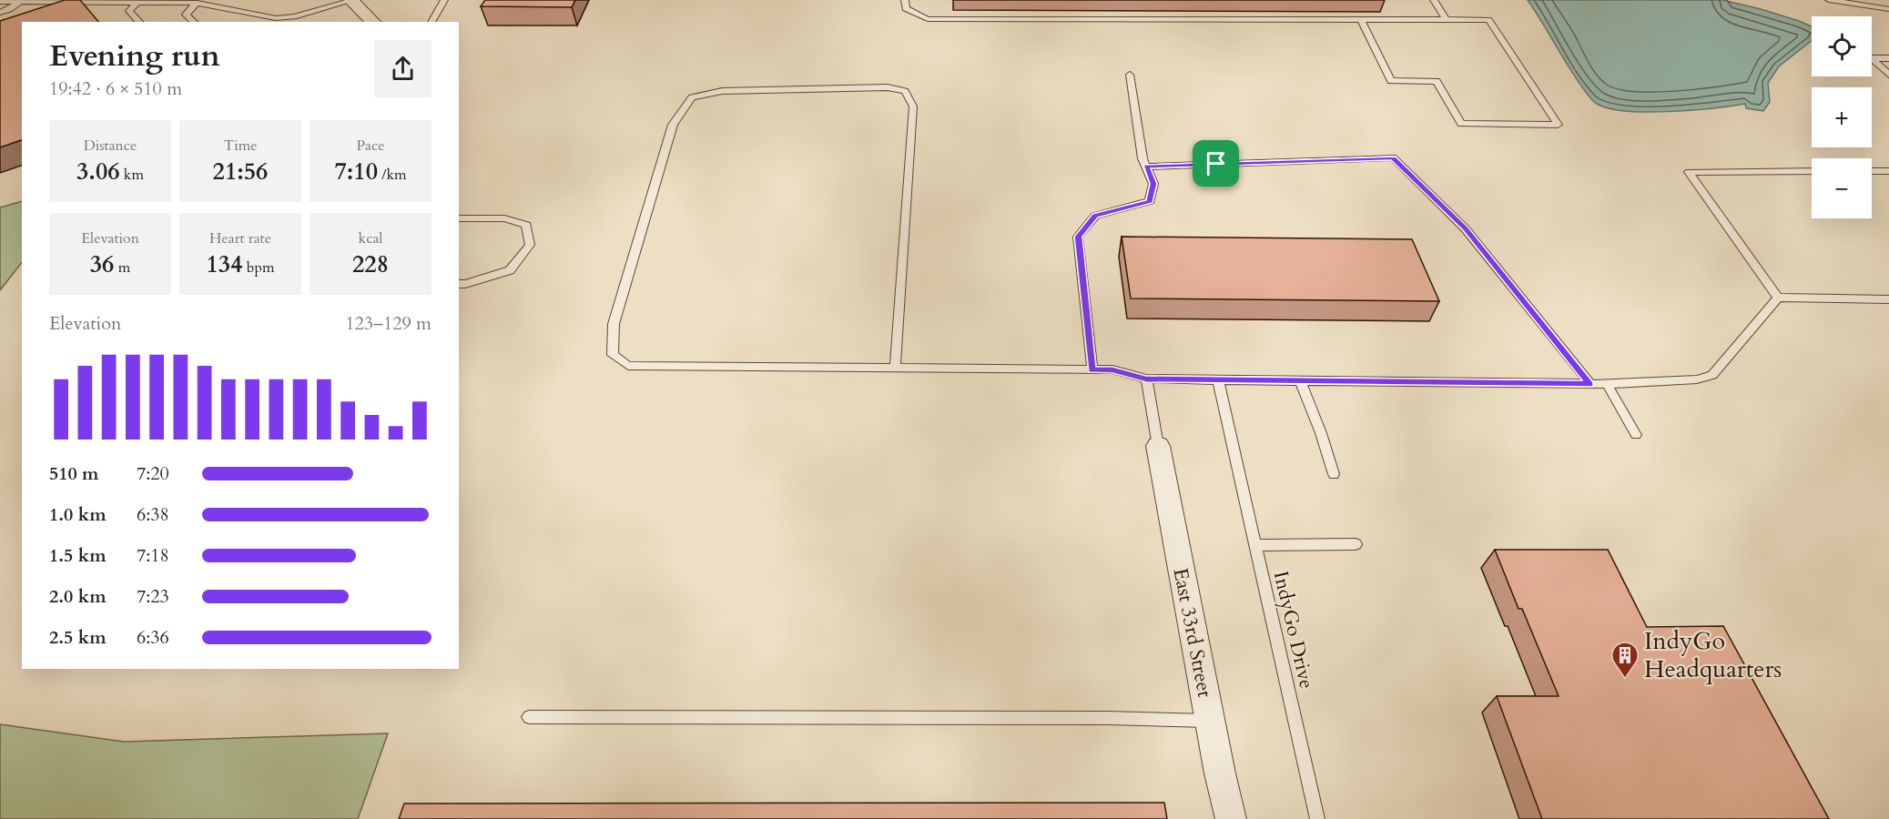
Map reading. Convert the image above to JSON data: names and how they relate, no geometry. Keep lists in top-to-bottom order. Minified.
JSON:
{"streets":{"street":["East 33rd Street"],"lane":["IndyGo Drive"]},"places":{"building":["IndyGo Headquarters"]},"page":{"map_buttons":["+","−"],"heading":["Evening run","19:42 · 6 × 510 m"],"stats":[["Distance","3.06 km"],["Time","21:56"],["Pace","7:10 /km"],["Elevation","36 m"],["Heart rate","134 bpm"],["kcal","228"]],"chart":["Elevation","123–129 m"],"list":[{"name":"510 m","note":"7:20"},{"name":"1.0 km","note":"6:38"},{"name":"1.5 km","note":"7:18"},{"name":"2.0 km","note":"7:23"},{"name":"2.5 km","note":"6:36"}]}}
